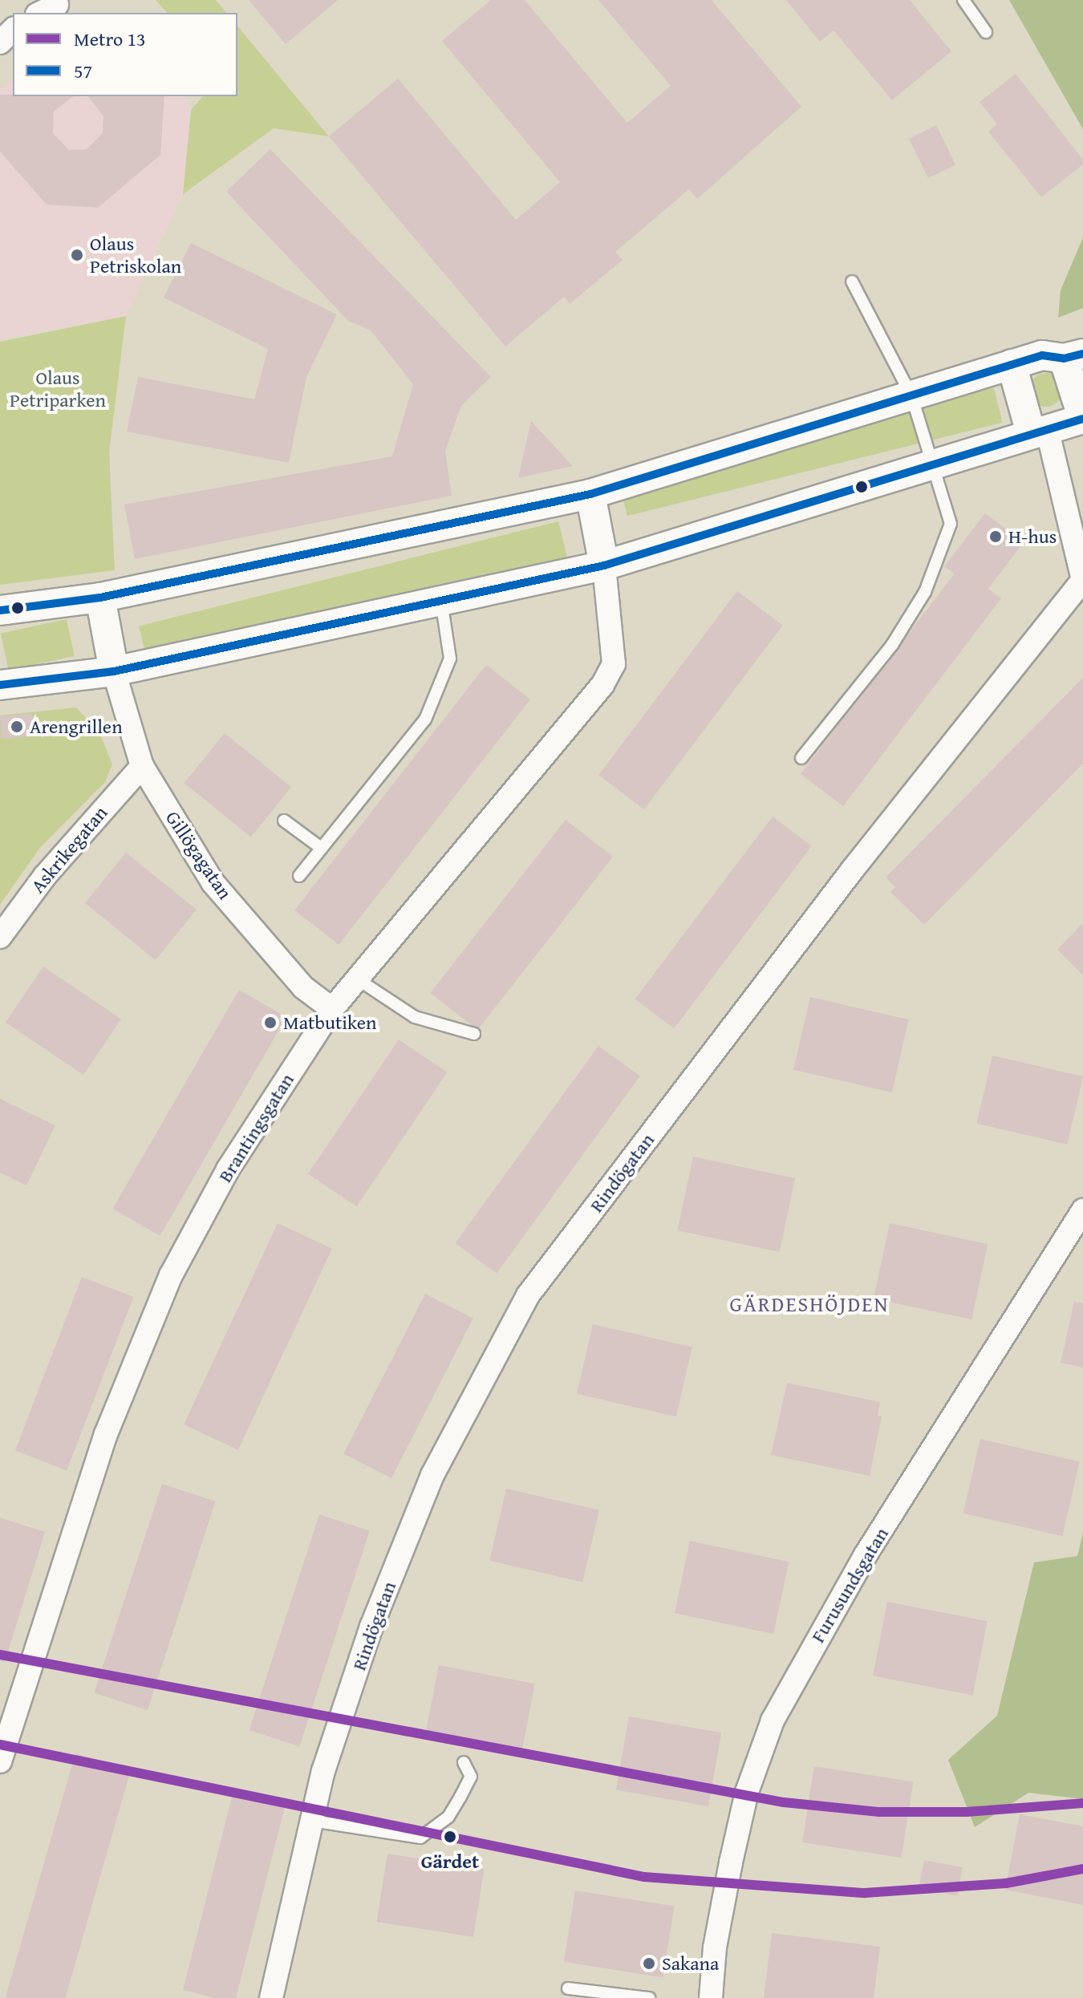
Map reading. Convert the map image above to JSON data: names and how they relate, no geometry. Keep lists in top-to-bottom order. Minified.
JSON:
{"streets":{"street":["Askrikegatan","Gillögagatan","Brantingsgatan","Rindögatan","Furusundsgatan"]},"crossings":[["Askrikegatan","Gillögagatan"],["Gillögagatan","Brantingsgatan"]],"districts":["GÄRDESHÖJDEN"],"parks":["Olaus Petriparken"],"places":["Olaus Petriskolan","H-hus","Arengrillen","Matbutiken","Gärdet","Sakana"],"lines":["transit line 57","metro line 13"],"legend":["Metro 13","57"]}
